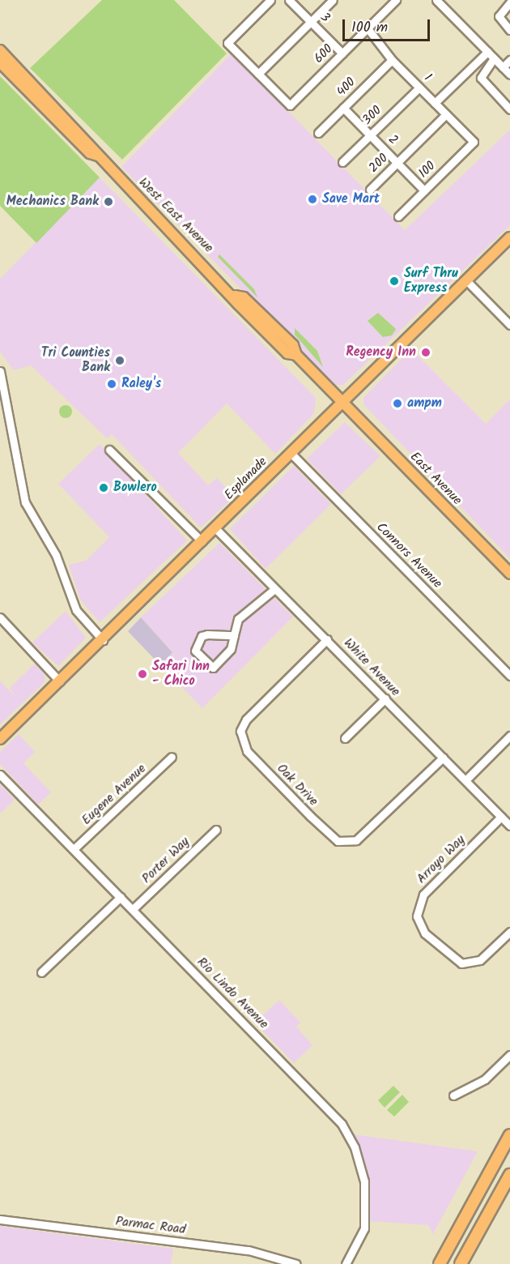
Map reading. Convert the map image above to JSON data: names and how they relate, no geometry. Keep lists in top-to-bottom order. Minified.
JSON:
{"streets":{"main road":["West East Avenue","Esplanade","East Avenue"],"street":["3","600","1","400","300","2","200","100","Connors Avenue","White Avenue","Oak Drive","Eugene Avenue","Arroyo Way","Porter Way","Rio Lindo Avenue","Parmac Road"]},"crossings":[["3","600"],["600","1"],["1","400"],["1","300"],["1","200"],["1","100"],["400","2"],["300","2"],["2","200"],["2","100"],["West East Avenue","Esplanade"],["West East Avenue","East Avenue"],["Esplanade","East Avenue"],["Esplanade","Connors Avenue"],["Esplanade","White Avenue"],["White Avenue","Oak Drive"],["White Avenue","Arroyo Way"],["Eugene Avenue","Rio Lindo Avenue"],["Porter Way","Rio Lindo Avenue"]],"places":["Save Mart","Mechanics Bank","Surf Thru Express","Regency Inn","Tri Counties Bank","Raley's","ampm","Bowlero","Safari Inn - Chico"],"scale_bar":"100 m"}
